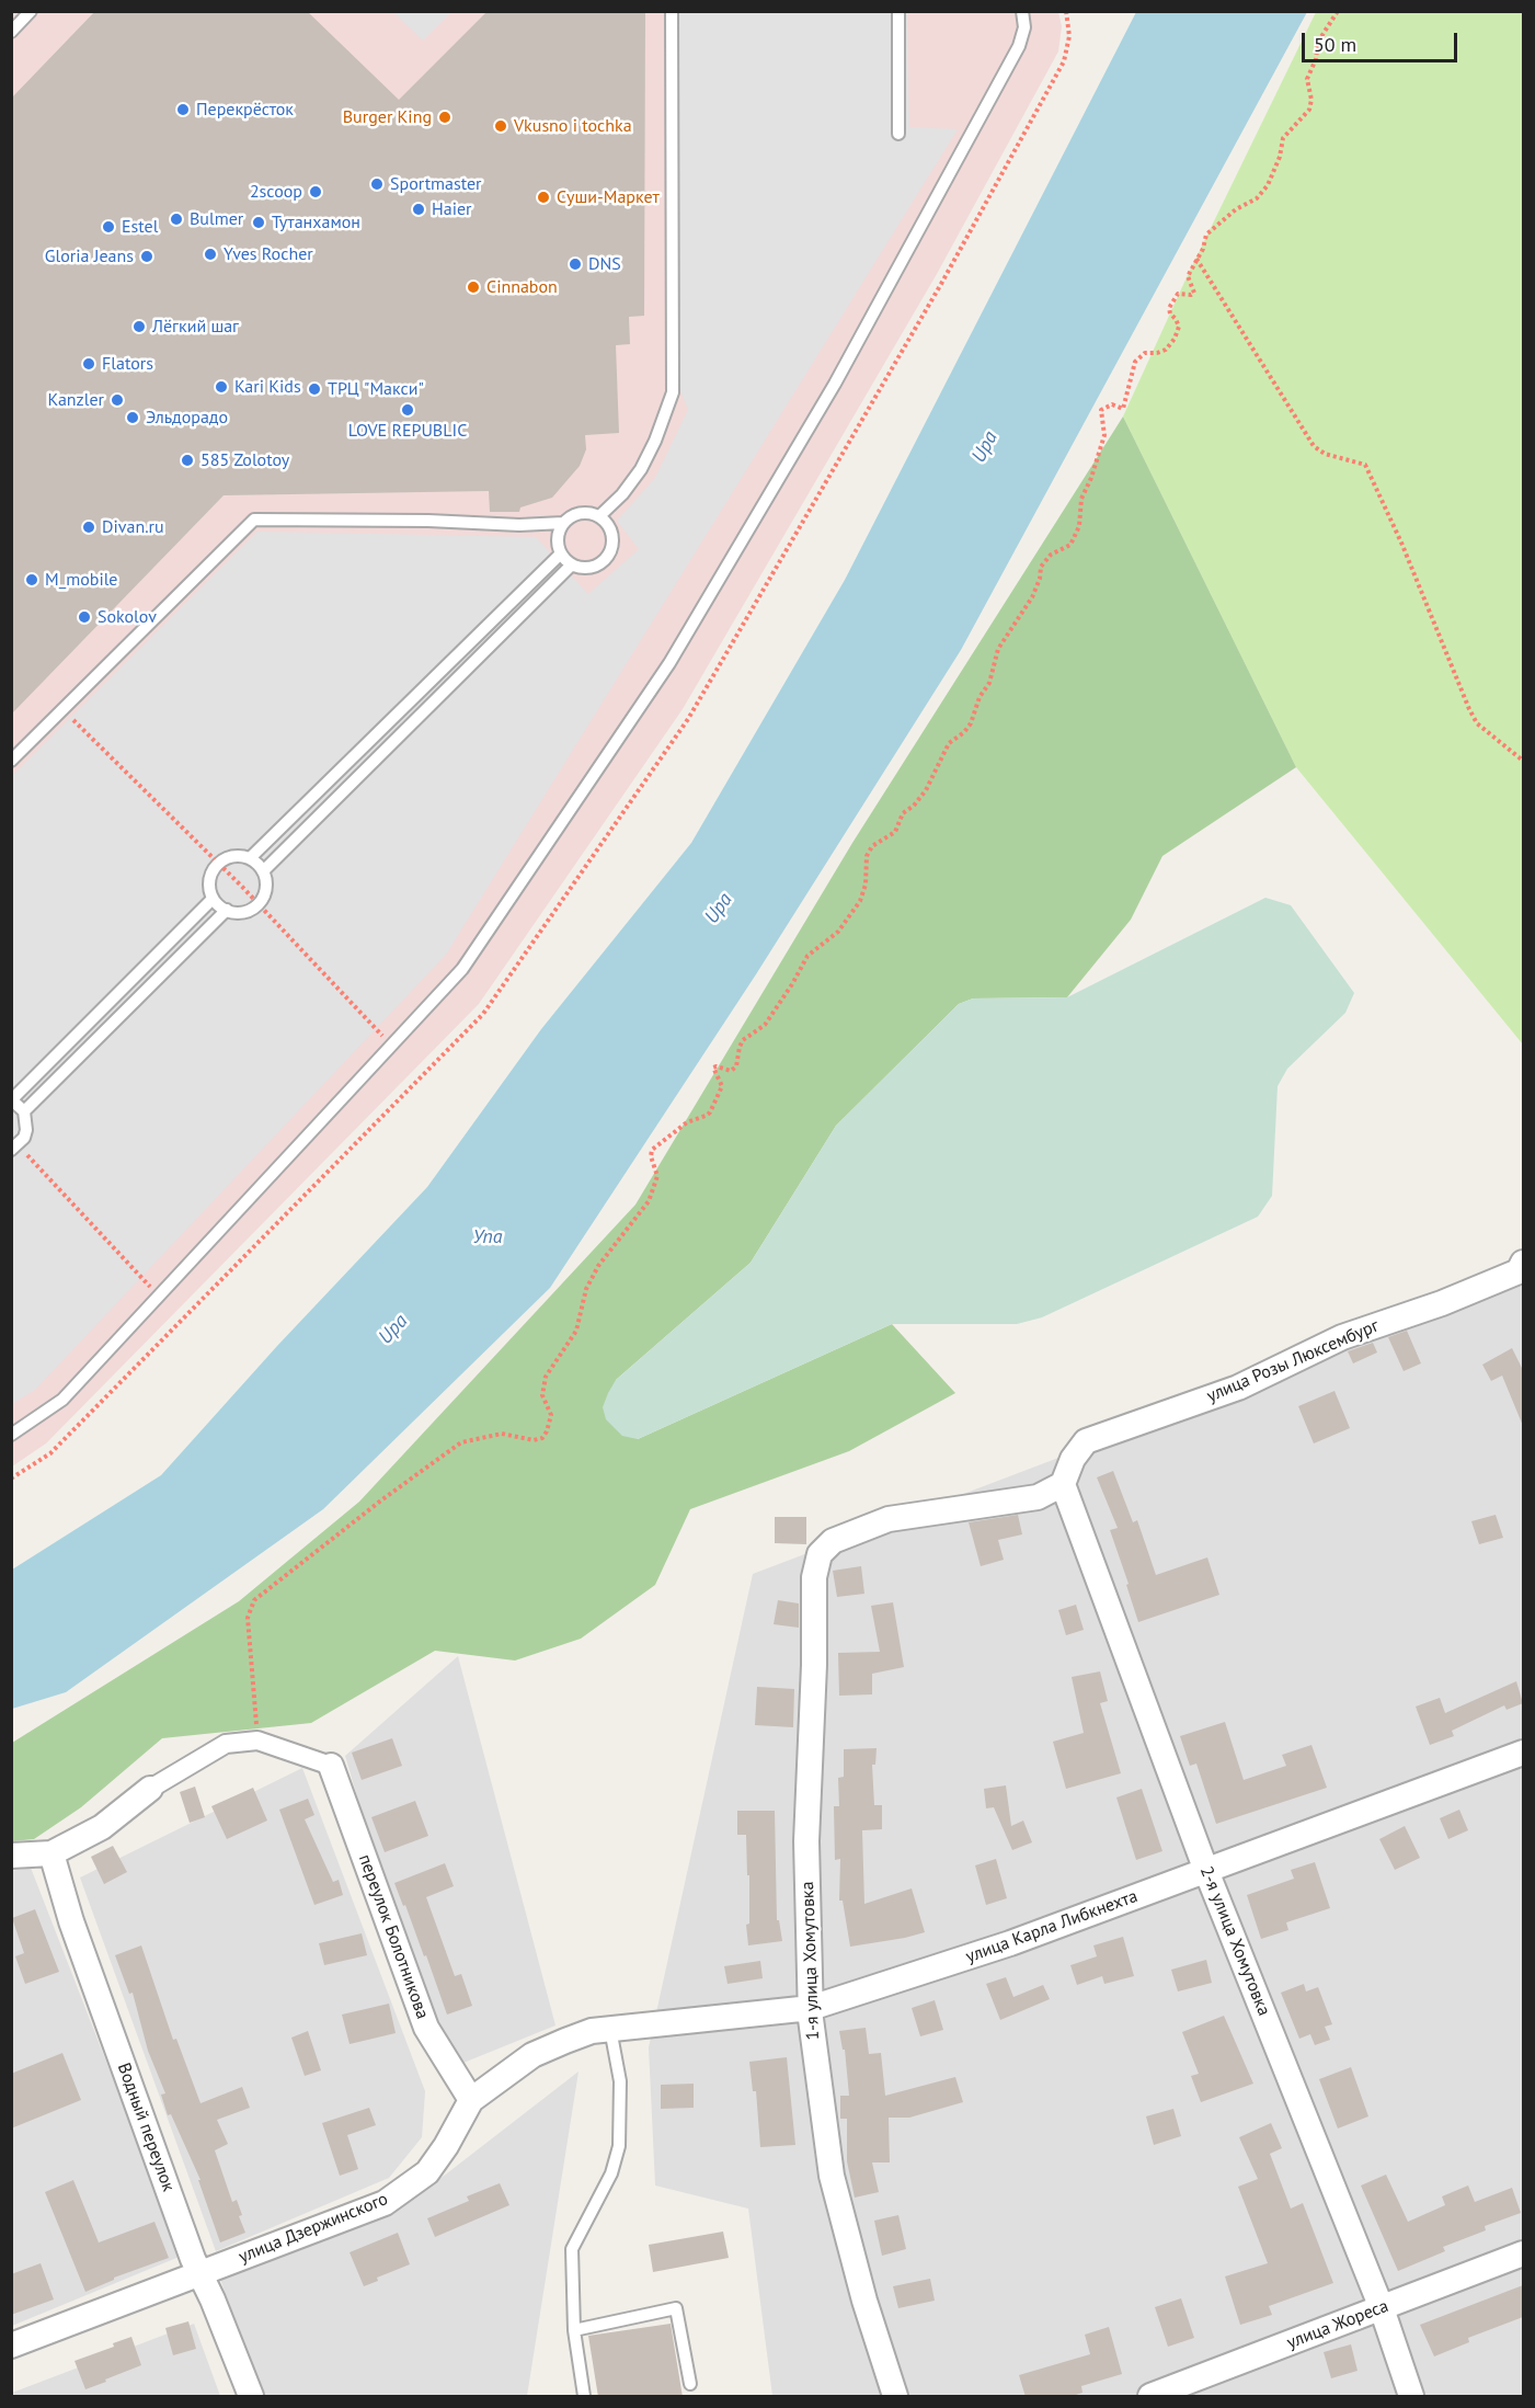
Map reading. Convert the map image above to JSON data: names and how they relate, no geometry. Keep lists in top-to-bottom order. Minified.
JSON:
{"streets":{"street":["улица Розы Люксембург","улица Карла Либкнехта","переулок Болотникова","2-я улица Хомутовка","1-я улица Хомутовка","Водный переулок","улица Дзержинского","улица Жореса"]},"crossings":[["улица Розы Люксембург","2-я улица Хомутовка"],["улица Розы Люксембург","1-я улица Хомутовка"],["улица Карла Либкнехта","2-я улица Хомутовка"],["улица Карла Либкнехта","1-я улица Хомутовка"],["улица Карла Либкнехта","улица Дзержинского"],["переулок Болотникова","улица Дзержинского"],["2-я улица Хомутовка","1-я улица Хомутовка"],["2-я улица Хомутовка","улица Жореса"],["Водный переулок","улица Дзержинского"]],"water":["Upa","Упа"],"places":["Перекрёсток","Burger King","Vkusno i tochka","Sportmaster","2scoop","Суши-Маркет","Haier","Bulmer","Тутанхамон","Estel","Yves Rocher","Gloria Jeans","DNS","Cinnabon","Лёгкий шаг","Flators","Kari Kids","ТРЦ \"Макси\"","Kanzler","LOVE REPUBLIC","Эльдорадо","585 Zolotoy","Divan.ru","M_mobile","Sokolov"],"scale_bar":"50 m"}
